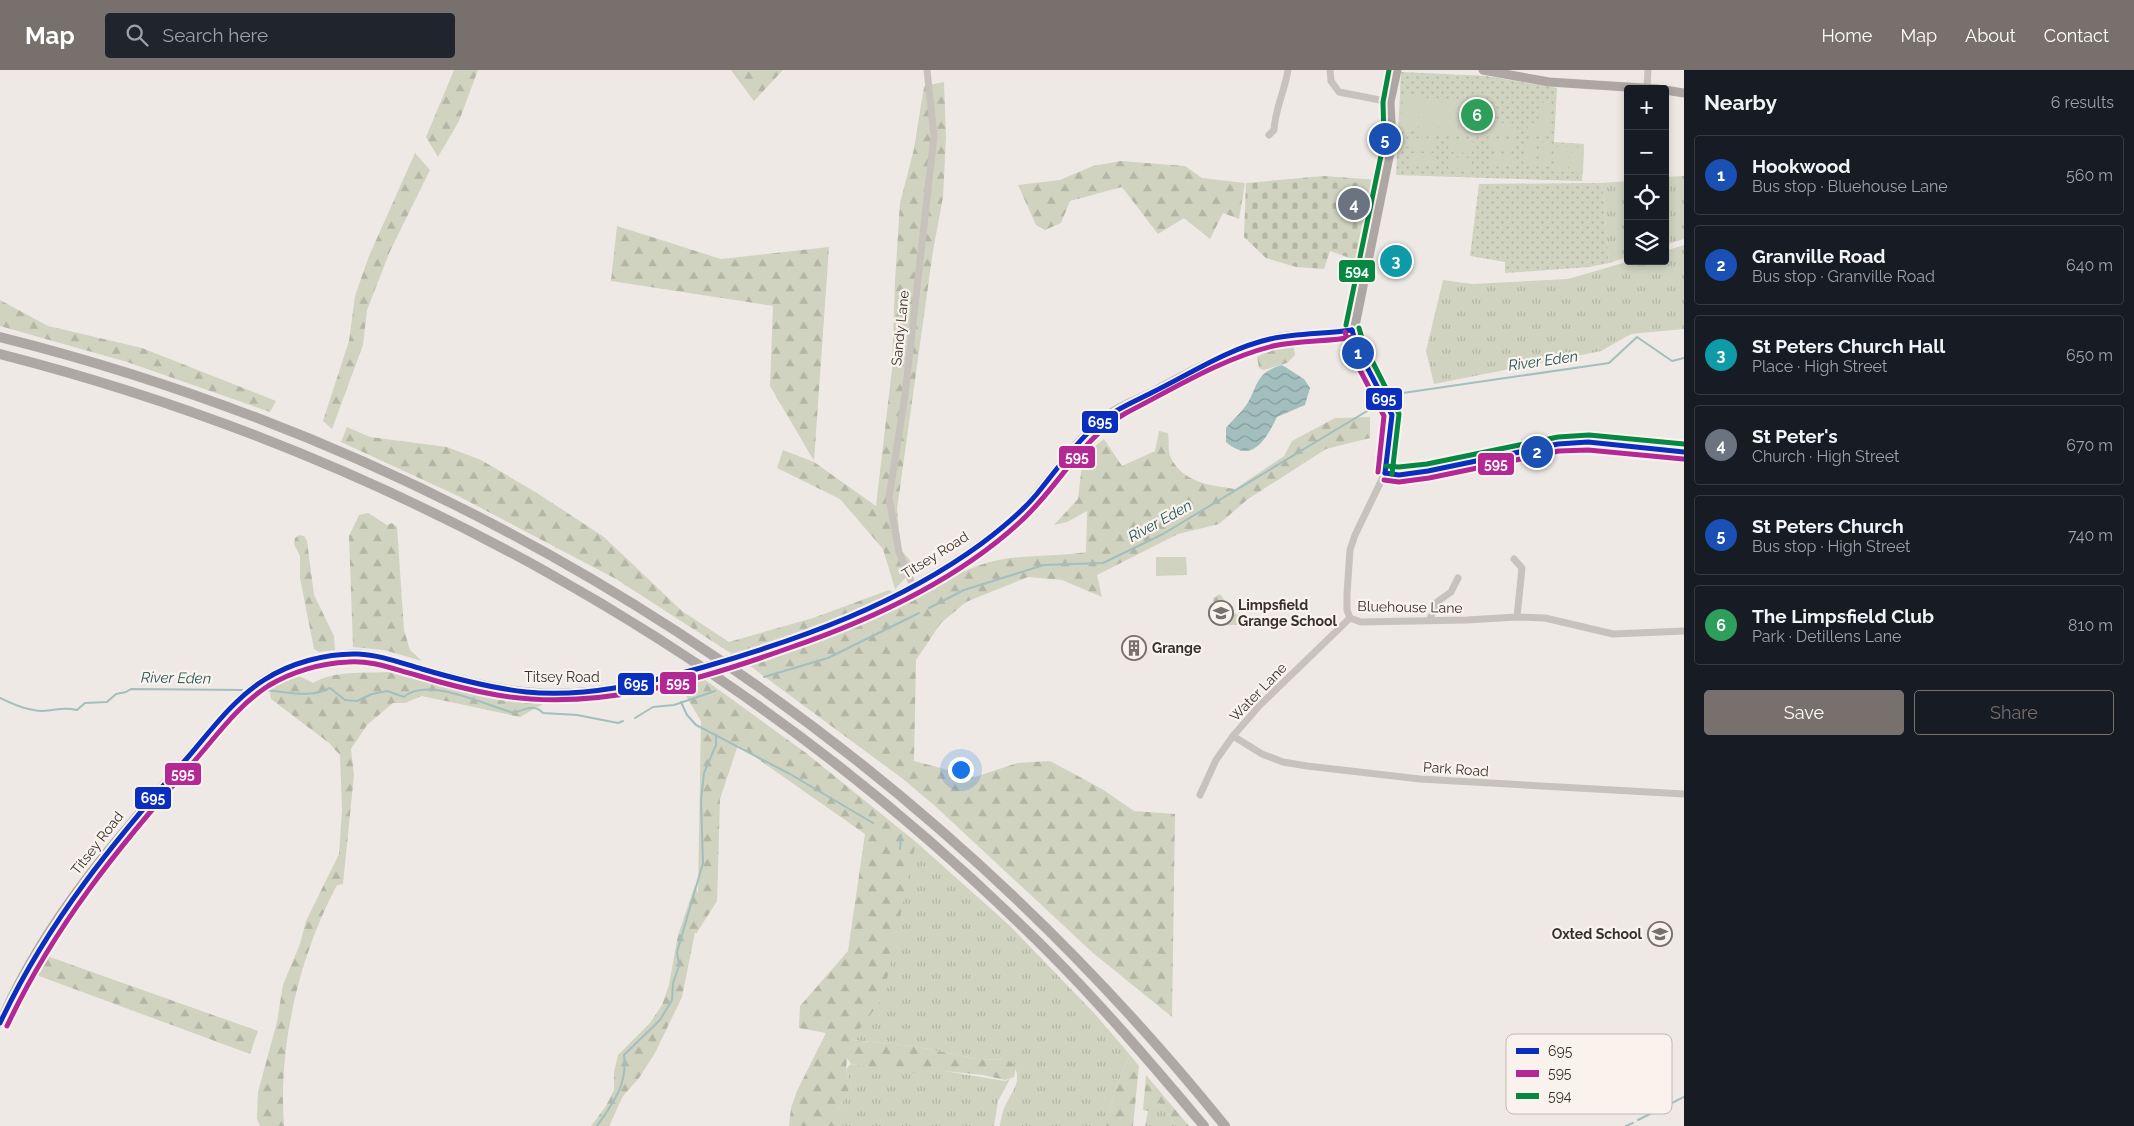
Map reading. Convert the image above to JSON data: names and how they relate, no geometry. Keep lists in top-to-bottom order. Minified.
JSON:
{"streets":{"main road":["Titsey Road"],"street":["Sandy Lane","Bluehouse Lane","Water Lane","Park Road"]},"crossings":[["Sandy Lane","Titsey Road"],["Titsey Road","Bluehouse Lane"],["Bluehouse Lane","Water Lane"],["Water Lane","Park Road"]],"water":["River Eden"],"places":{"school or university":["Limpsfield Grange School","Oxted School"],"building":["Grange"]},"lines":["transit line 594","transit line 695","transit line 595"],"legend":["695","595","594"],"page":{"header":"Map","search":"Search here","nav":["Home","Map","About","Contact"],"heading":["Nearby","6 results"],"map_buttons":["+","−"],"pins":["6","5","4","3","1","2"],"list":[{"mark":"1","name":"Hookwood","note":"Bus stop · Bluehouse Lane","value":"560 m"},{"mark":"2","name":"Granville Road","note":"Bus stop · Granville Road","value":"640 m"},{"mark":"3","name":"St Peters Church Hall","note":"Place · High Street","value":"650 m"},{"mark":"4","name":"St Peter's","note":"Church · High Street","value":"670 m"},{"mark":"5","name":"St Peters Church","note":"Bus stop · High Street","value":"740 m"},{"mark":"6","name":"The Limpsfield Club","note":"Park · Detillens Lane","value":"810 m"}],"buttons":["Save","Share"]}}
